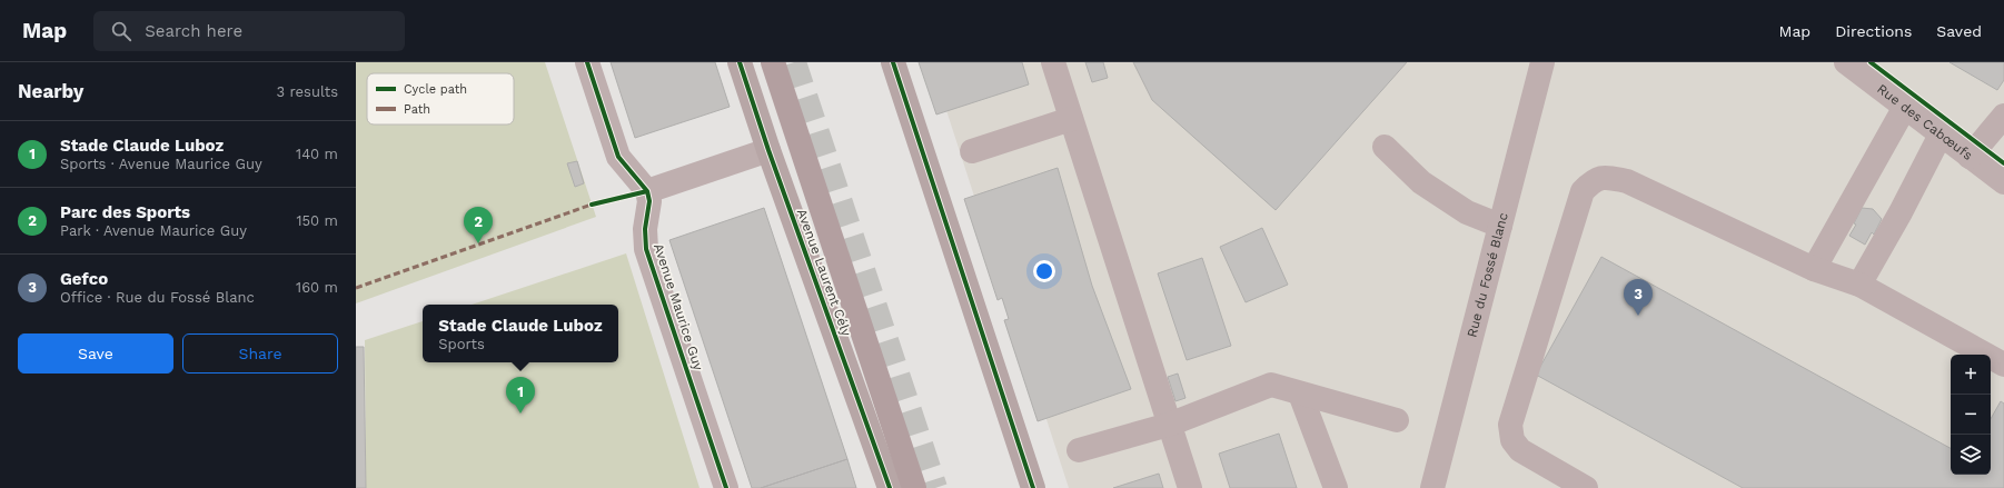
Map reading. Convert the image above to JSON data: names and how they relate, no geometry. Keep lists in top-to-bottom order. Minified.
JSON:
{"streets":{"main road":["Avenue Laurent Cély"],"street":["Rue des Cabœufs","Rue du Fossé Blanc","Avenue Maurice Guy"]},"legend":["Cycle path","Path"],"page":{"header":"Map","search":"Search here","nav":["Map","Directions","Saved"],"heading":["Nearby","3 results"],"list":[{"mark":"1","name":"Stade Claude Luboz","note":"Sports · Avenue Maurice Guy","value":"140 m"},{"mark":"2","name":"Parc des Sports","note":"Park · Avenue Maurice Guy","value":"150 m"},{"mark":"3","name":"Gefco","note":"Office · Rue du Fossé Blanc","value":"160 m"}],"pins":["2","3","1"],"popup":["Stade Claude Luboz","Sports"],"buttons":["Save","Share"],"map_buttons":["+","−"]}}
